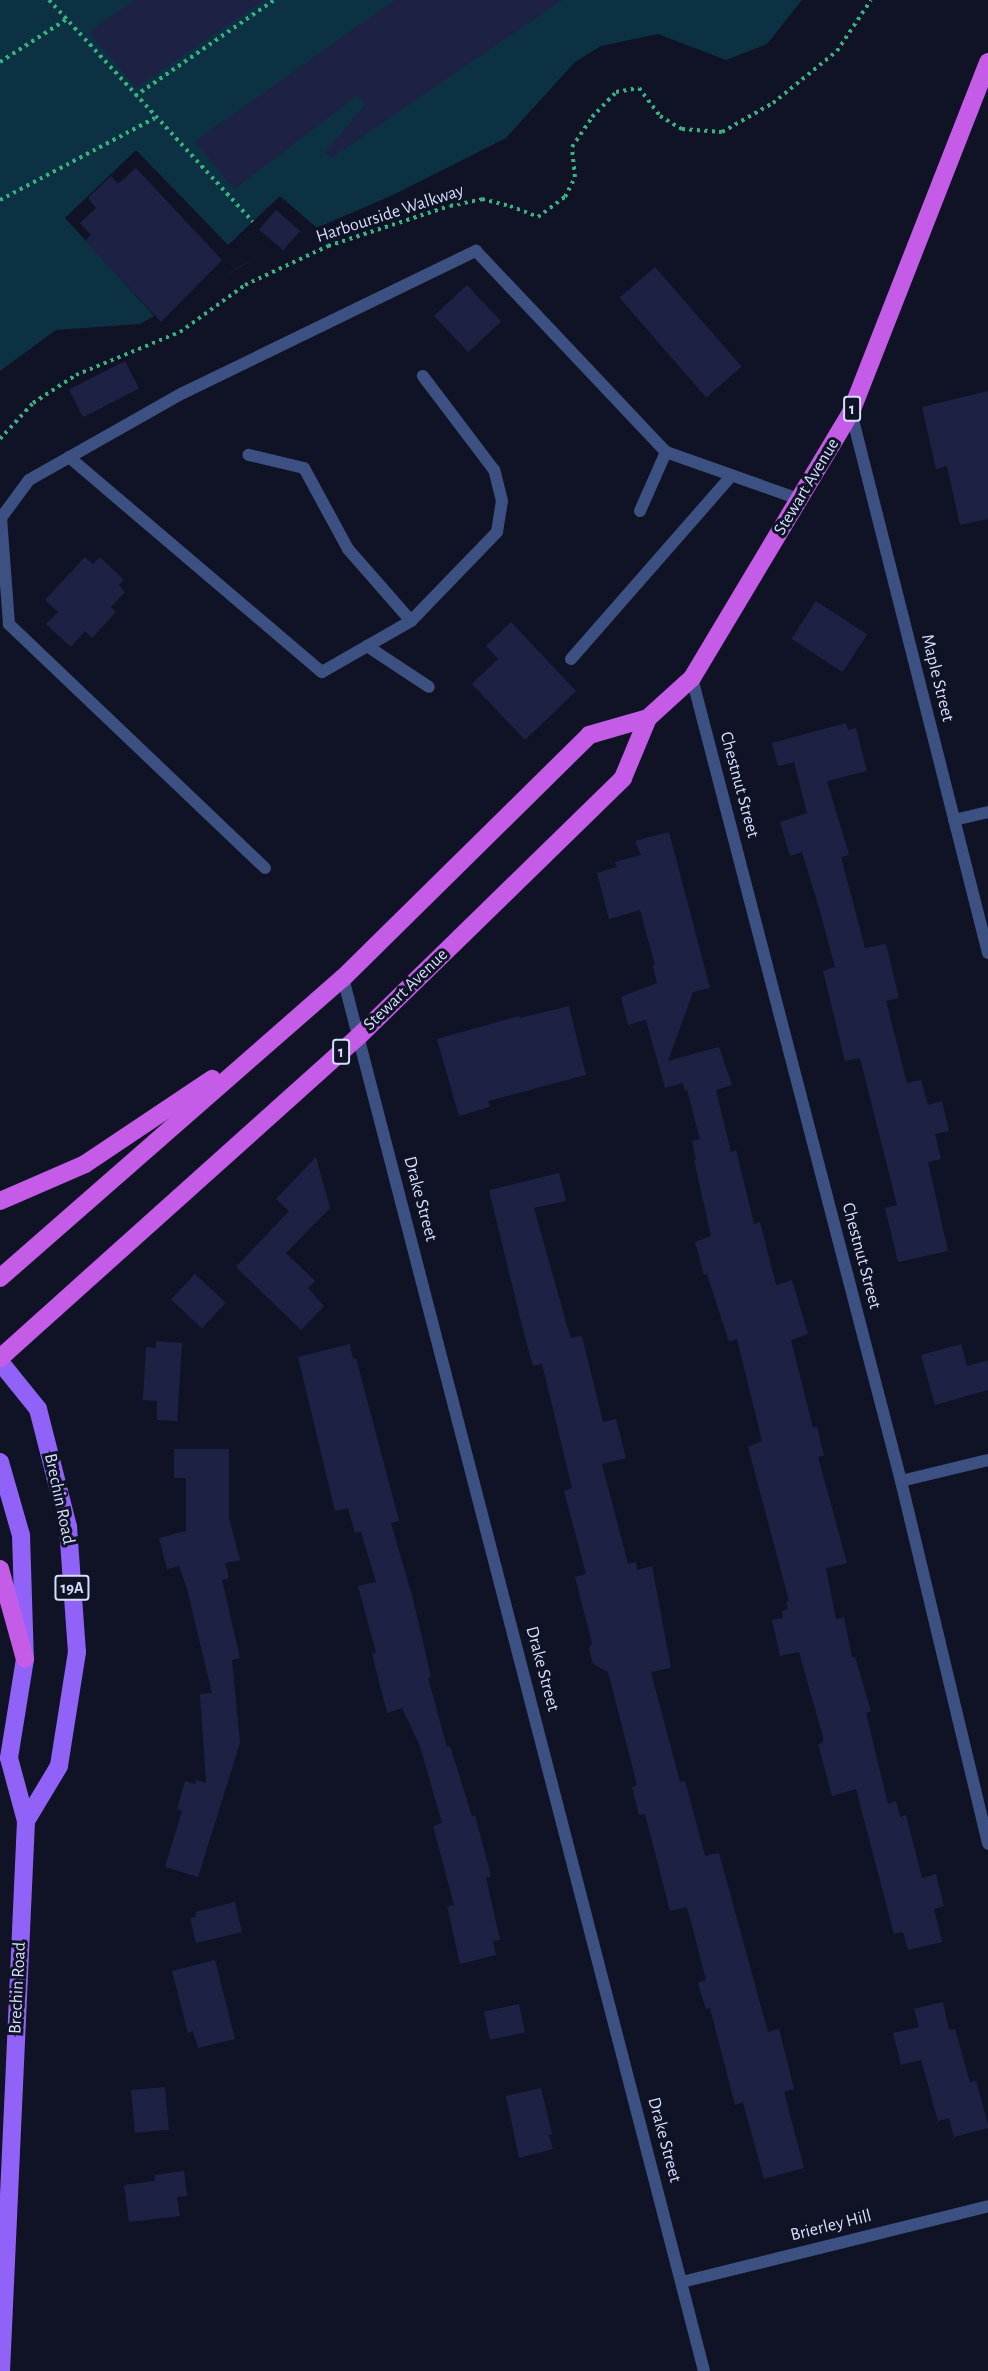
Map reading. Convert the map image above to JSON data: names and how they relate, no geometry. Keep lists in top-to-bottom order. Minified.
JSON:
{"streets":{"highway":["1","Stewart Avenue"],"main road":["Brechin Road","19A"],"street":["Maple Street","Chestnut Street","Drake Street","Brierley Hill"],"path":["Harbourside Walkway"]},"crossings":[["Stewart Avenue","Maple Street"],["Stewart Avenue","Chestnut Street"],["Stewart Avenue","Drake Street"],["Stewart Avenue","Brechin Road"],["Drake Street","Brierley Hill"]]}
